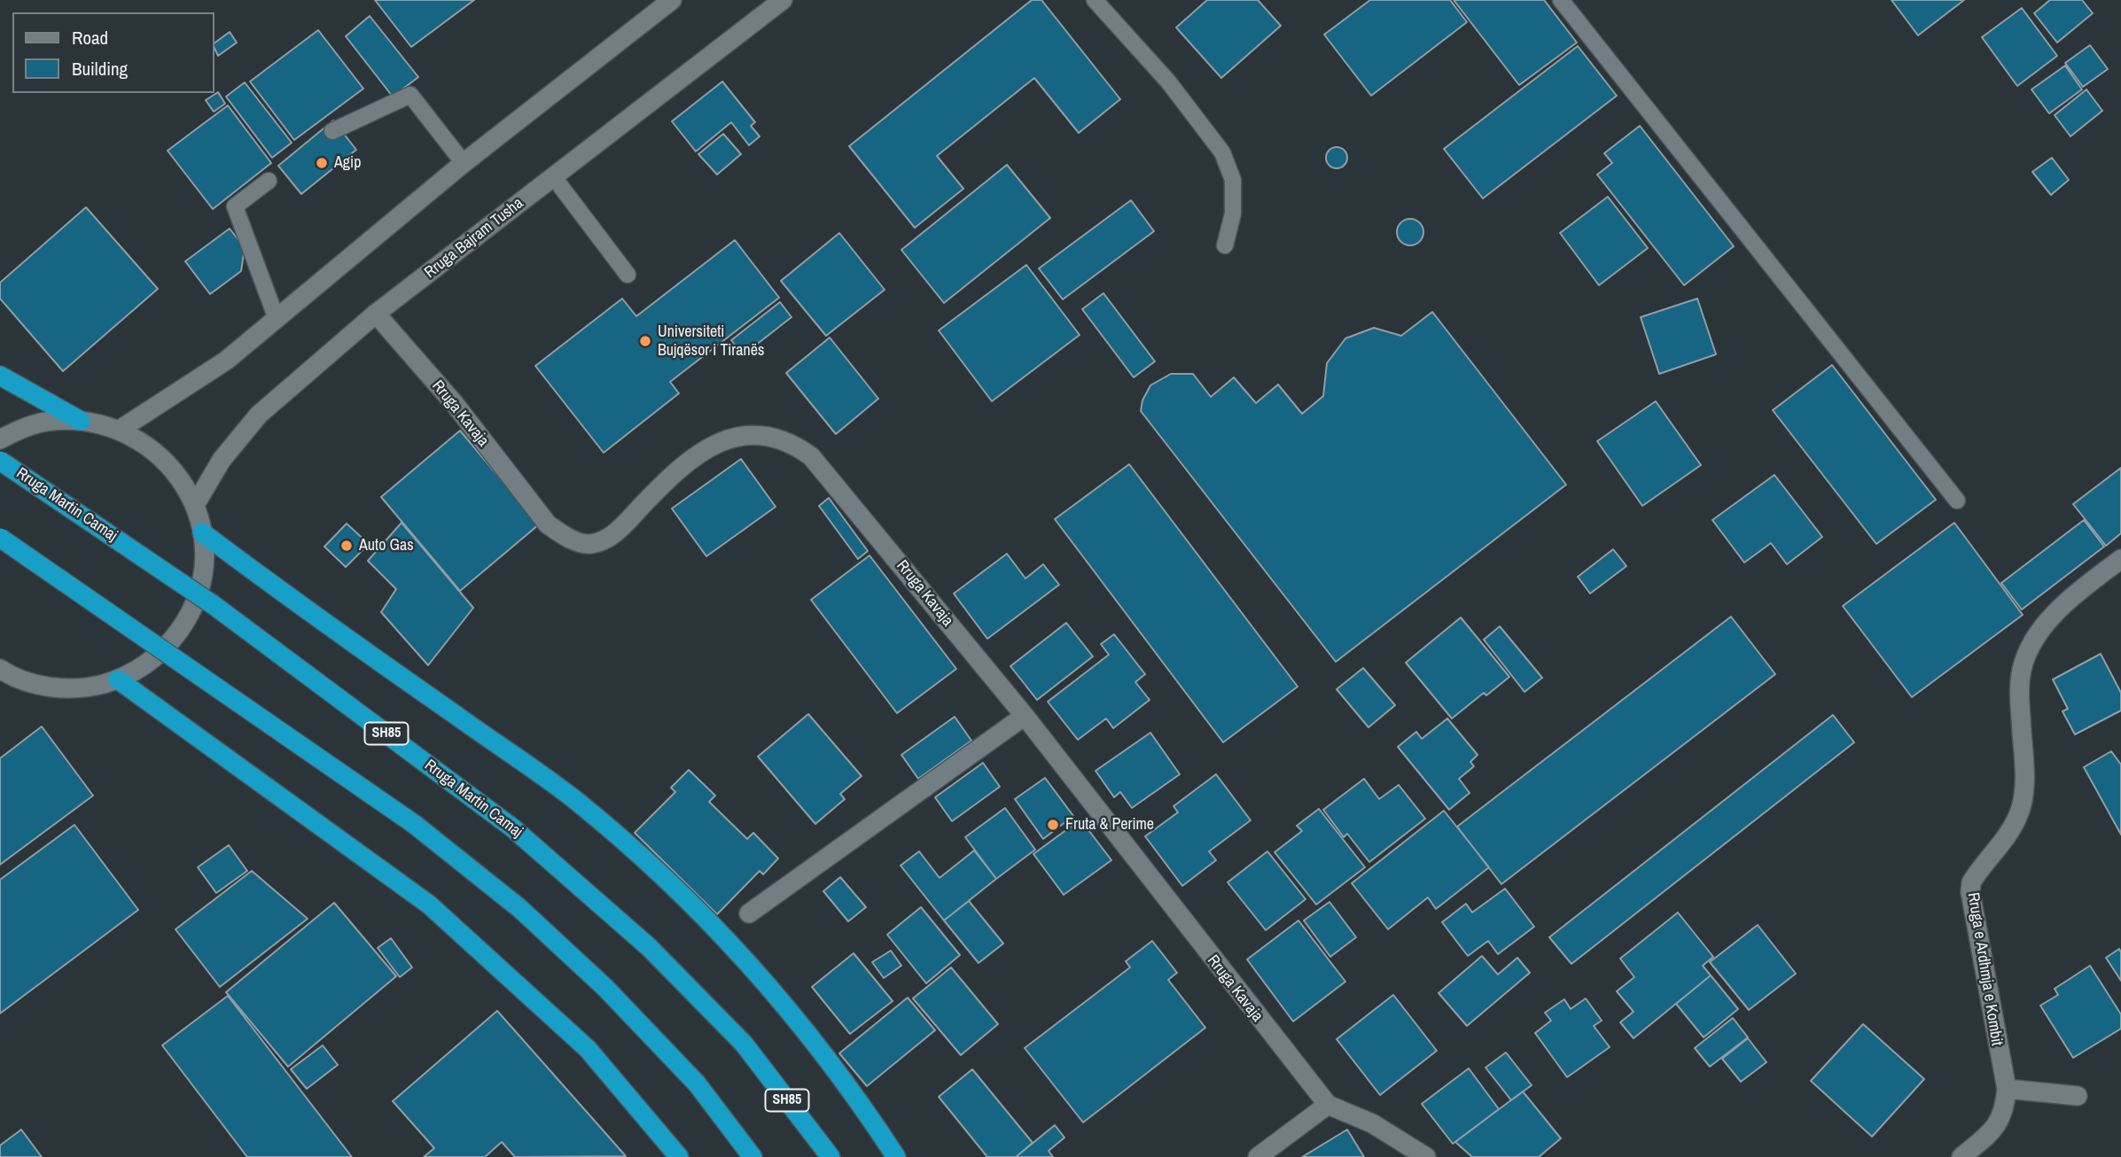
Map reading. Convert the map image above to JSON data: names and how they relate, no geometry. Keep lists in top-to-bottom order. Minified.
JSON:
{"streets":{"highway":["Rruga Martin Camaj","SH85"],"street":["Rruga Bajram Tusha","Rruga Kavaja","Rruga e Ardhmja e Kombit"]},"crossings":[["Rruga Bajram Tusha","Rruga Kavaja"]],"places":["Agip","Universiteti Bujqësor i Tiranës","Auto Gas","Fruta & Perime"],"legend":["Road","Building"]}
